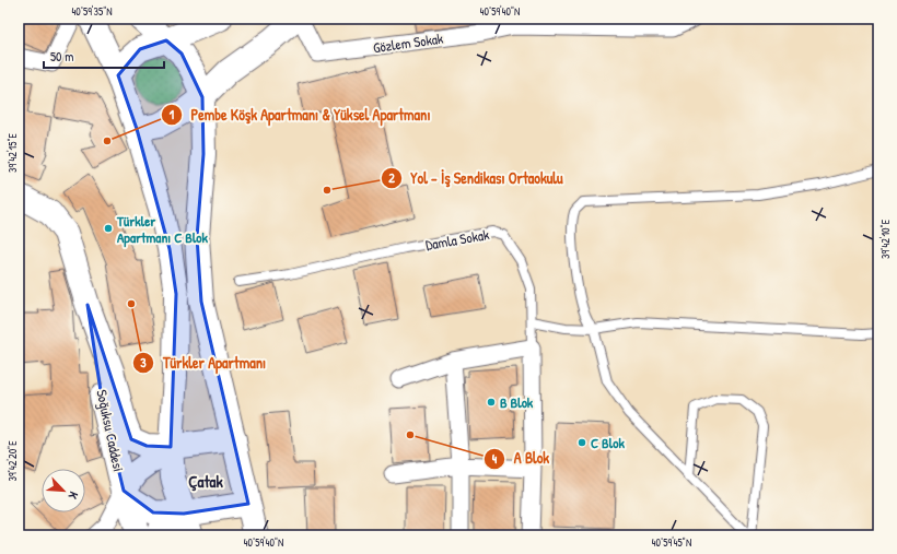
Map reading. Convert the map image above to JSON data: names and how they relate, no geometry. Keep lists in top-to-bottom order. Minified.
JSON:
{"streets":{"main road":["Soğuksu Caddesi"],"street":["Gözlem Sokak","Damla Sokak"]},"districts":["Çatak"],"places":["Pembe Köşk Apartmanı & Yüksel Apartmanı","Yol - İş Sendikası Ortaokulu","Türkler Apartmanı C Blok","Türkler Apartmanı","B Blok","A Blok","C Blok"],"scale_bar":"50 m","north":"bottom right","coordinates":["40°59'35\"N","40°59'40\"N","39°42'15\"E","39°42'10\"E","39°42'20\"E","40°59'45\"N"]}
